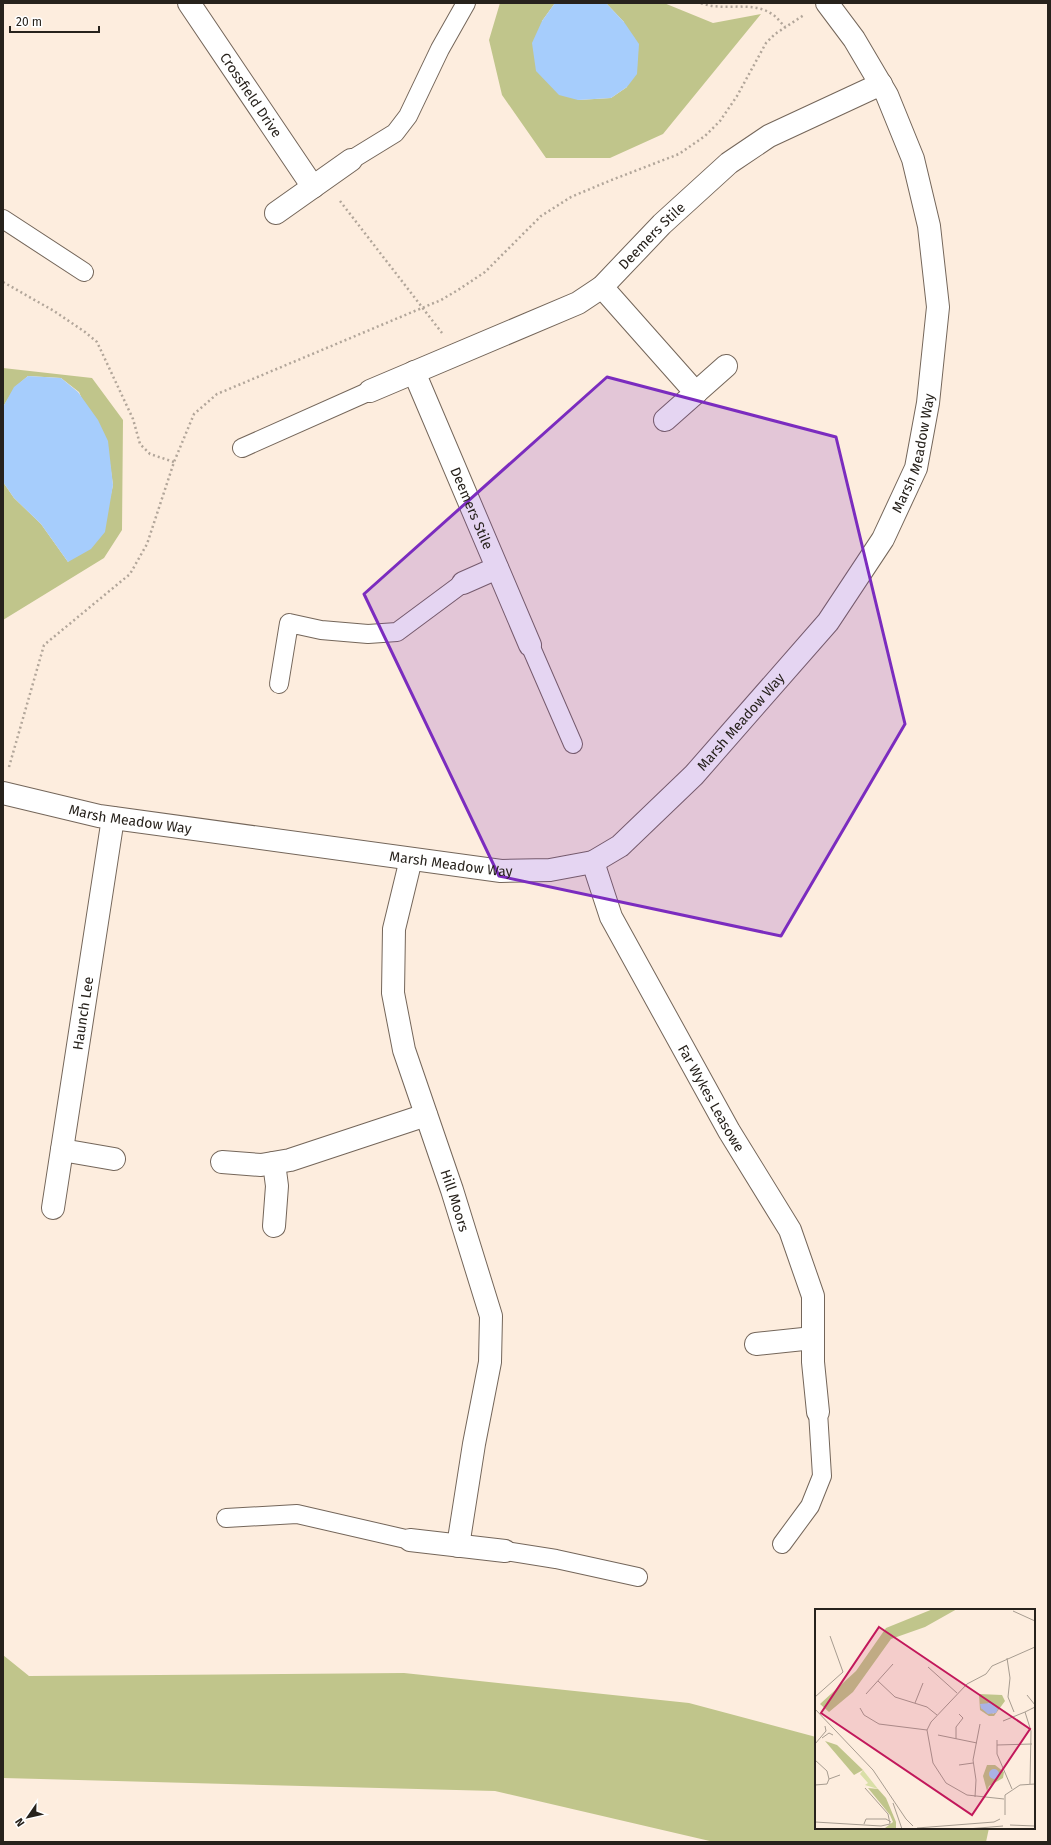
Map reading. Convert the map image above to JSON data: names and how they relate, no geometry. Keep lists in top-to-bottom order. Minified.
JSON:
{"streets":{"street":["Crossfield Drive","Deemers Stile","Marsh Meadow Way","Haunch Lee","Far Wykes Leasowe","Hill Moors"]},"crossings":[["Deemers Stile","Marsh Meadow Way"],["Marsh Meadow Way","Haunch Lee"],["Marsh Meadow Way","Far Wykes Leasowe"],["Marsh Meadow Way","Hill Moors"]],"scale_bar":"20 m","north":"bottom left"}
